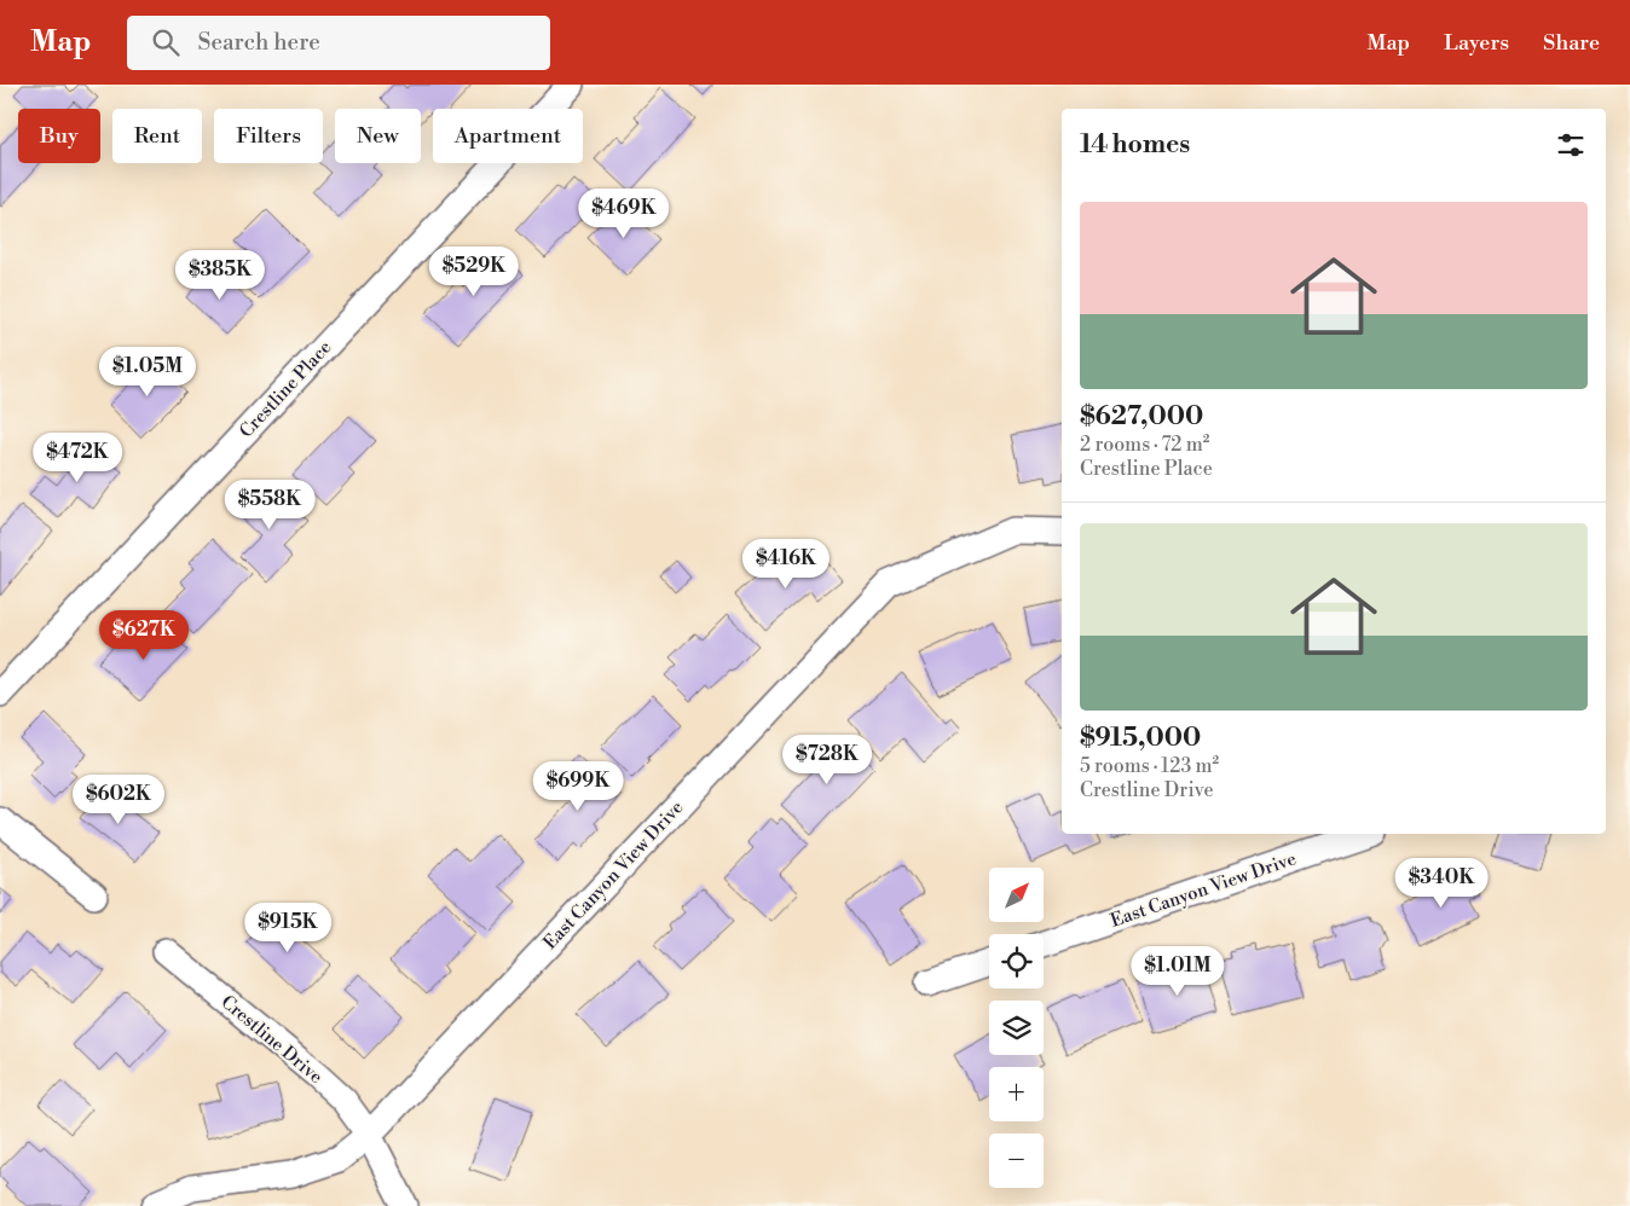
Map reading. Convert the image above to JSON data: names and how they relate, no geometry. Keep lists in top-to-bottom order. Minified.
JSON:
{"streets":{"street":["Crestline Place","East Canyon View Drive","Crestline Drive"]},"crossings":[["East Canyon View Drive","Crestline Drive"]],"north":"top right","page":{"header":"Map","search":"Search here","nav":["Map","Layers","Share"],"chip":["Buy","Rent","Filters","New","Apartment"],"heading":"14 homes","list":[{"name":"$627,000","note":"2 rooms · 72 m² · Crestline Place"},{"name":"$915,000","note":"5 rooms · 123 m² · Crestline Drive"}],"price":["$469K","$529K","$385K","$1.05M","$472K","$558K","$416K","$627K","$728K","$699K","$602K","$340K","$915K","$1.01M"],"map_buttons":["+","−"]}}
